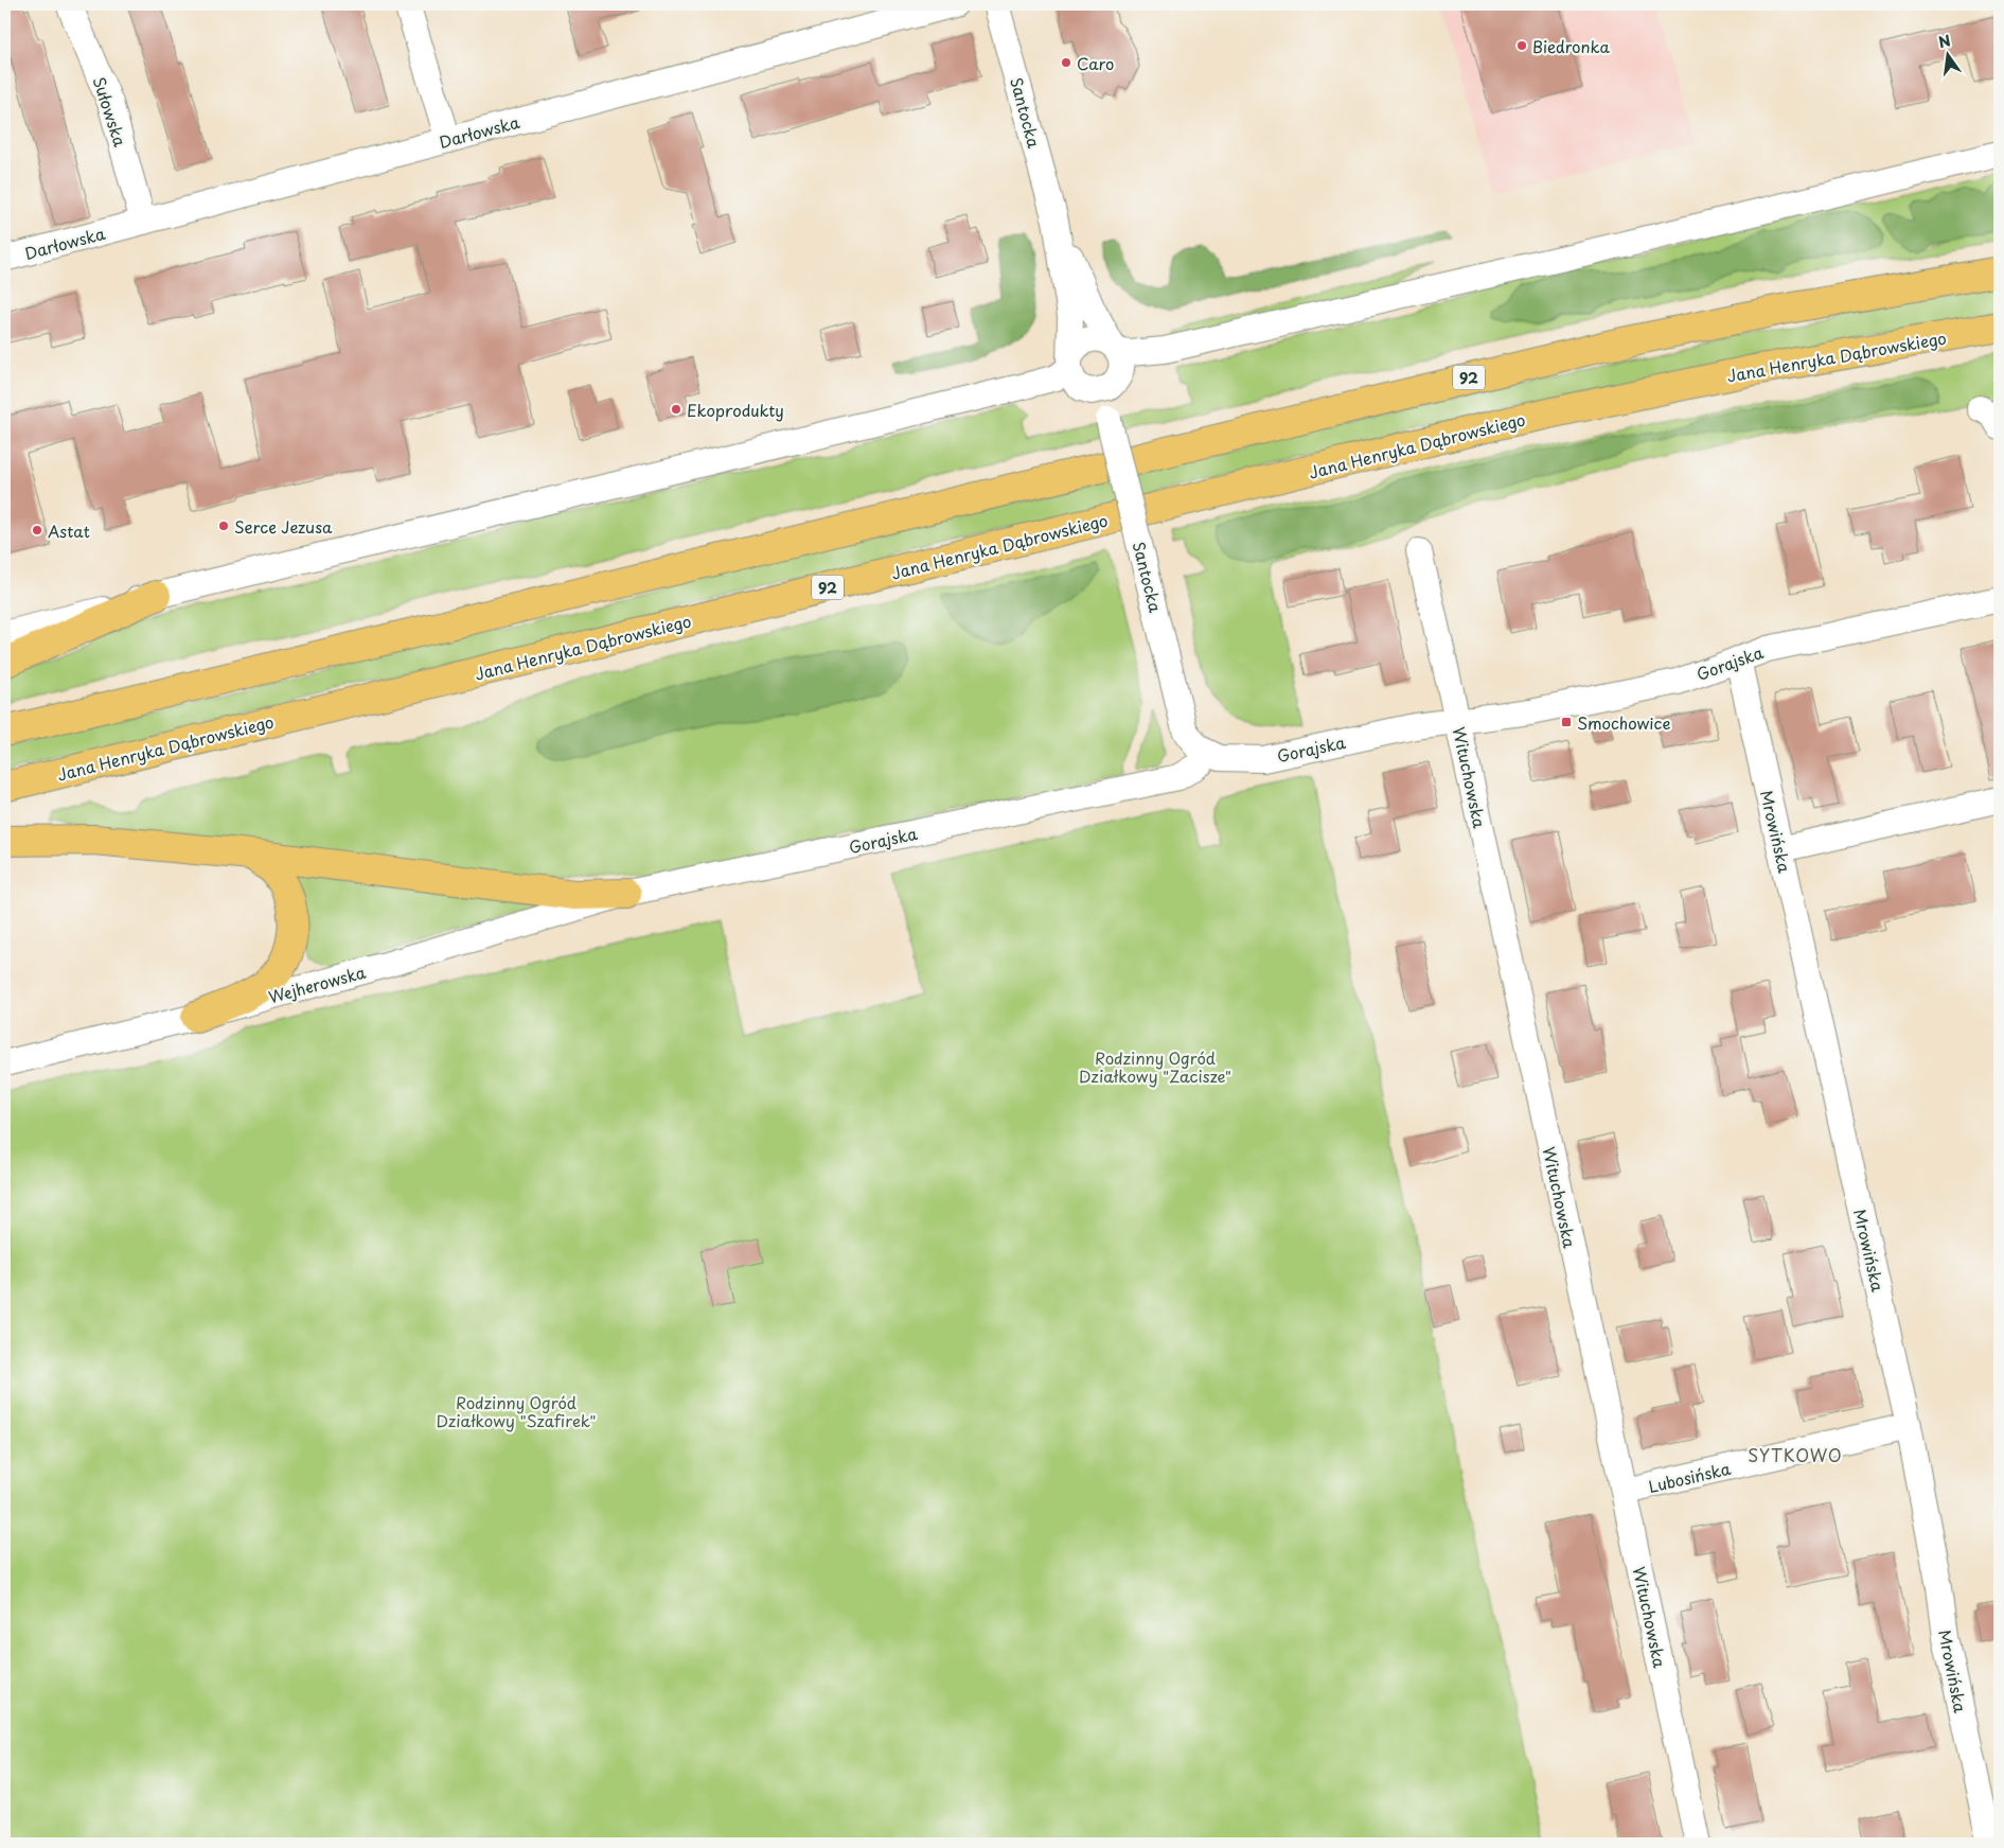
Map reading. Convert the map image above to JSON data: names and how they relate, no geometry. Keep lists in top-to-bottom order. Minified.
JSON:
{"streets":{"main road":["Jana Henryka Dąbrowskiego","92"],"street":["Sułowska","Santocka","Darłowska","Gorajska","Wituchowska","Mrowińska","Wejherowska","Lubosińska"]},"crossings":[["Sułowska","Darłowska"],["Santocka","Gorajska"],["Gorajska","Wituchowska"],["Gorajska","Mrowińska"],["Gorajska","Wejherowska"],["Wituchowska","Lubosińska"],["Mrowińska","Lubosińska"]],"districts":["SYTKOWO"],"parks":["Rodzinny Ogród Działkowy \"Zacisze\"","Rodzinny Ogród Działkowy \"Szafirek\""],"places":{"other":["Biedronka","Caro","Ekoprodukty","Serce Jezusa","Astat"],"transit":["Smochowice"]},"north":"top"}
